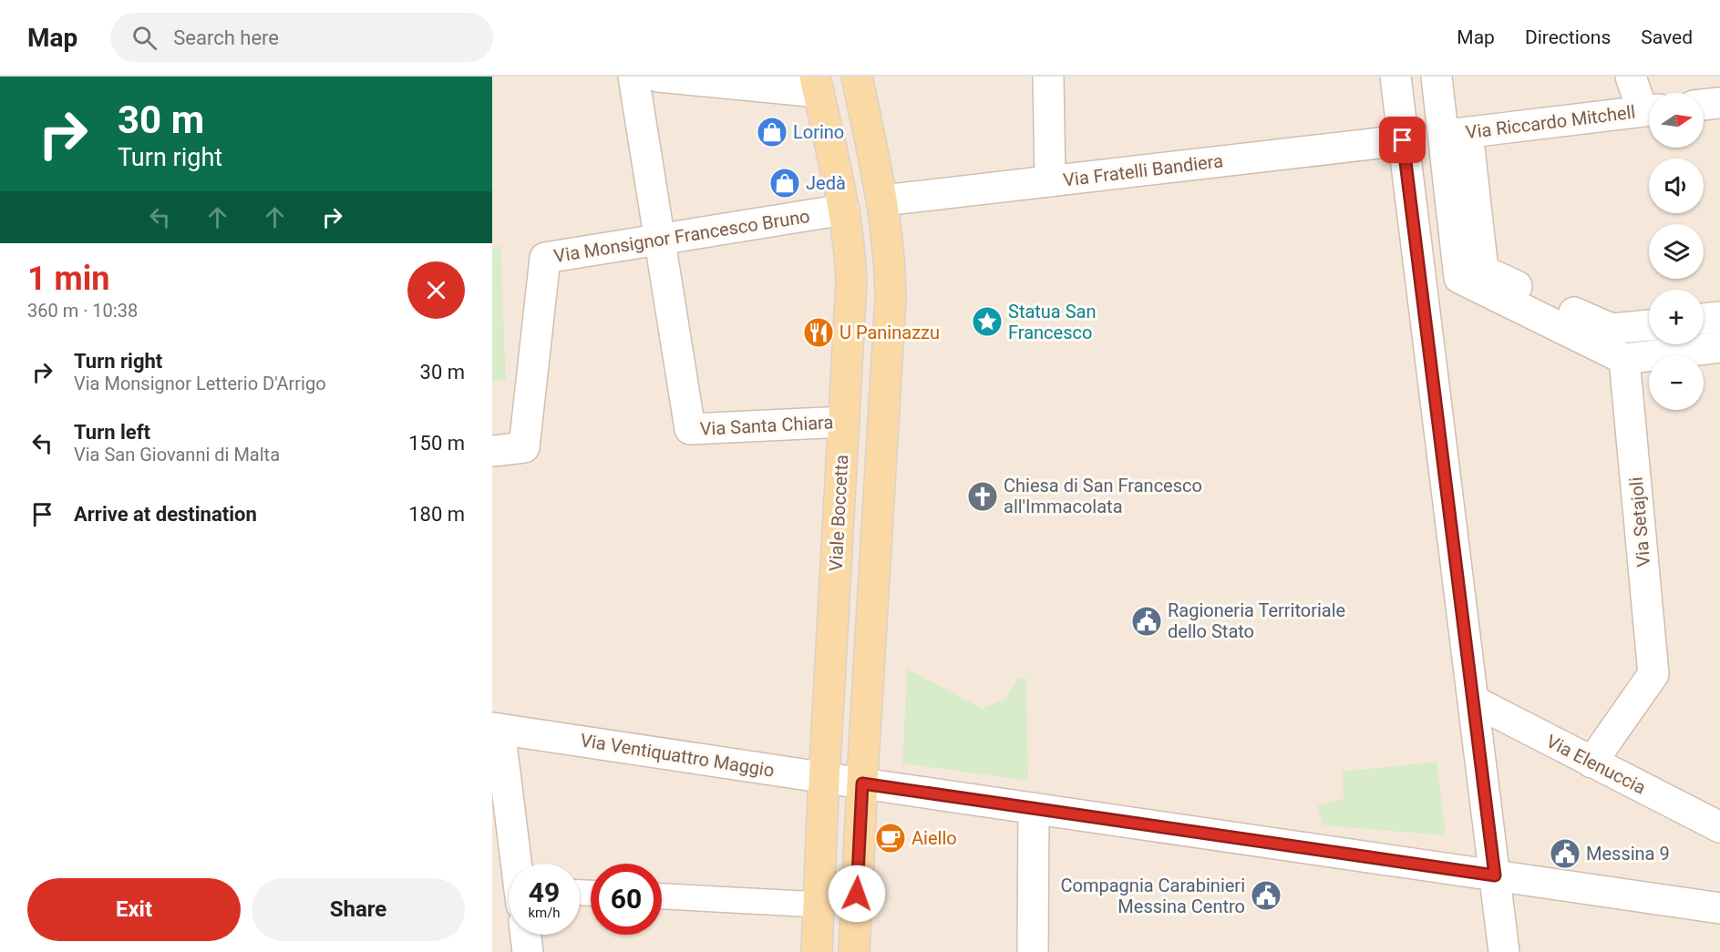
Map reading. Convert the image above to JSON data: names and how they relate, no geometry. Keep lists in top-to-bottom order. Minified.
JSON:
{"streets":{"main road":["Viale Boccetta"],"street":["Via Riccardo Mitchell","Via Fratelli Bandiera","Via Monsignor Francesco Bruno","Via Santa Chiara","Via Setajoli","Via Ventiquattro Maggio","Via Elenuccia"]},"crossings":[["Via Monsignor Francesco Bruno","Via Santa Chiara"],["Via Monsignor Francesco Bruno","Viale Boccetta"],["Via Santa Chiara","Viale Boccetta"],["Viale Boccetta","Via Ventiquattro Maggio"],["Via Setajoli","Via Elenuccia"]],"places":{"shop":["Lorino","Jedà"],"place":["Statua San Francesco"],"restaurant":["U Paninazzu"],"church":["Chiesa di San Francesco all'Immacolata"],"public building":["Ragioneria Territoriale dello Stato","Messina 9","Compagnia Carabinieri Messina Centro"],"cafe":["Aiello"]},"north":"right","page":{"header":"Map","search":"Search here","nav":["Map","Directions","Saved"],"turn":["30 m","Turn right"],"map_buttons":["+","−"],"heading":["1 min","360 m · 10:38"],"list":[{"name":"Turn right","note":"Via Monsignor Letterio D'Arrigo","value":"30 m"},{"name":"Turn left","note":"Via San Giovanni di Malta","value":"150 m"},{"name":"Arrive at destination","value":"180 m"}],"speed":"49 km/h","limit":"60","buttons":["Exit","Share"]}}
